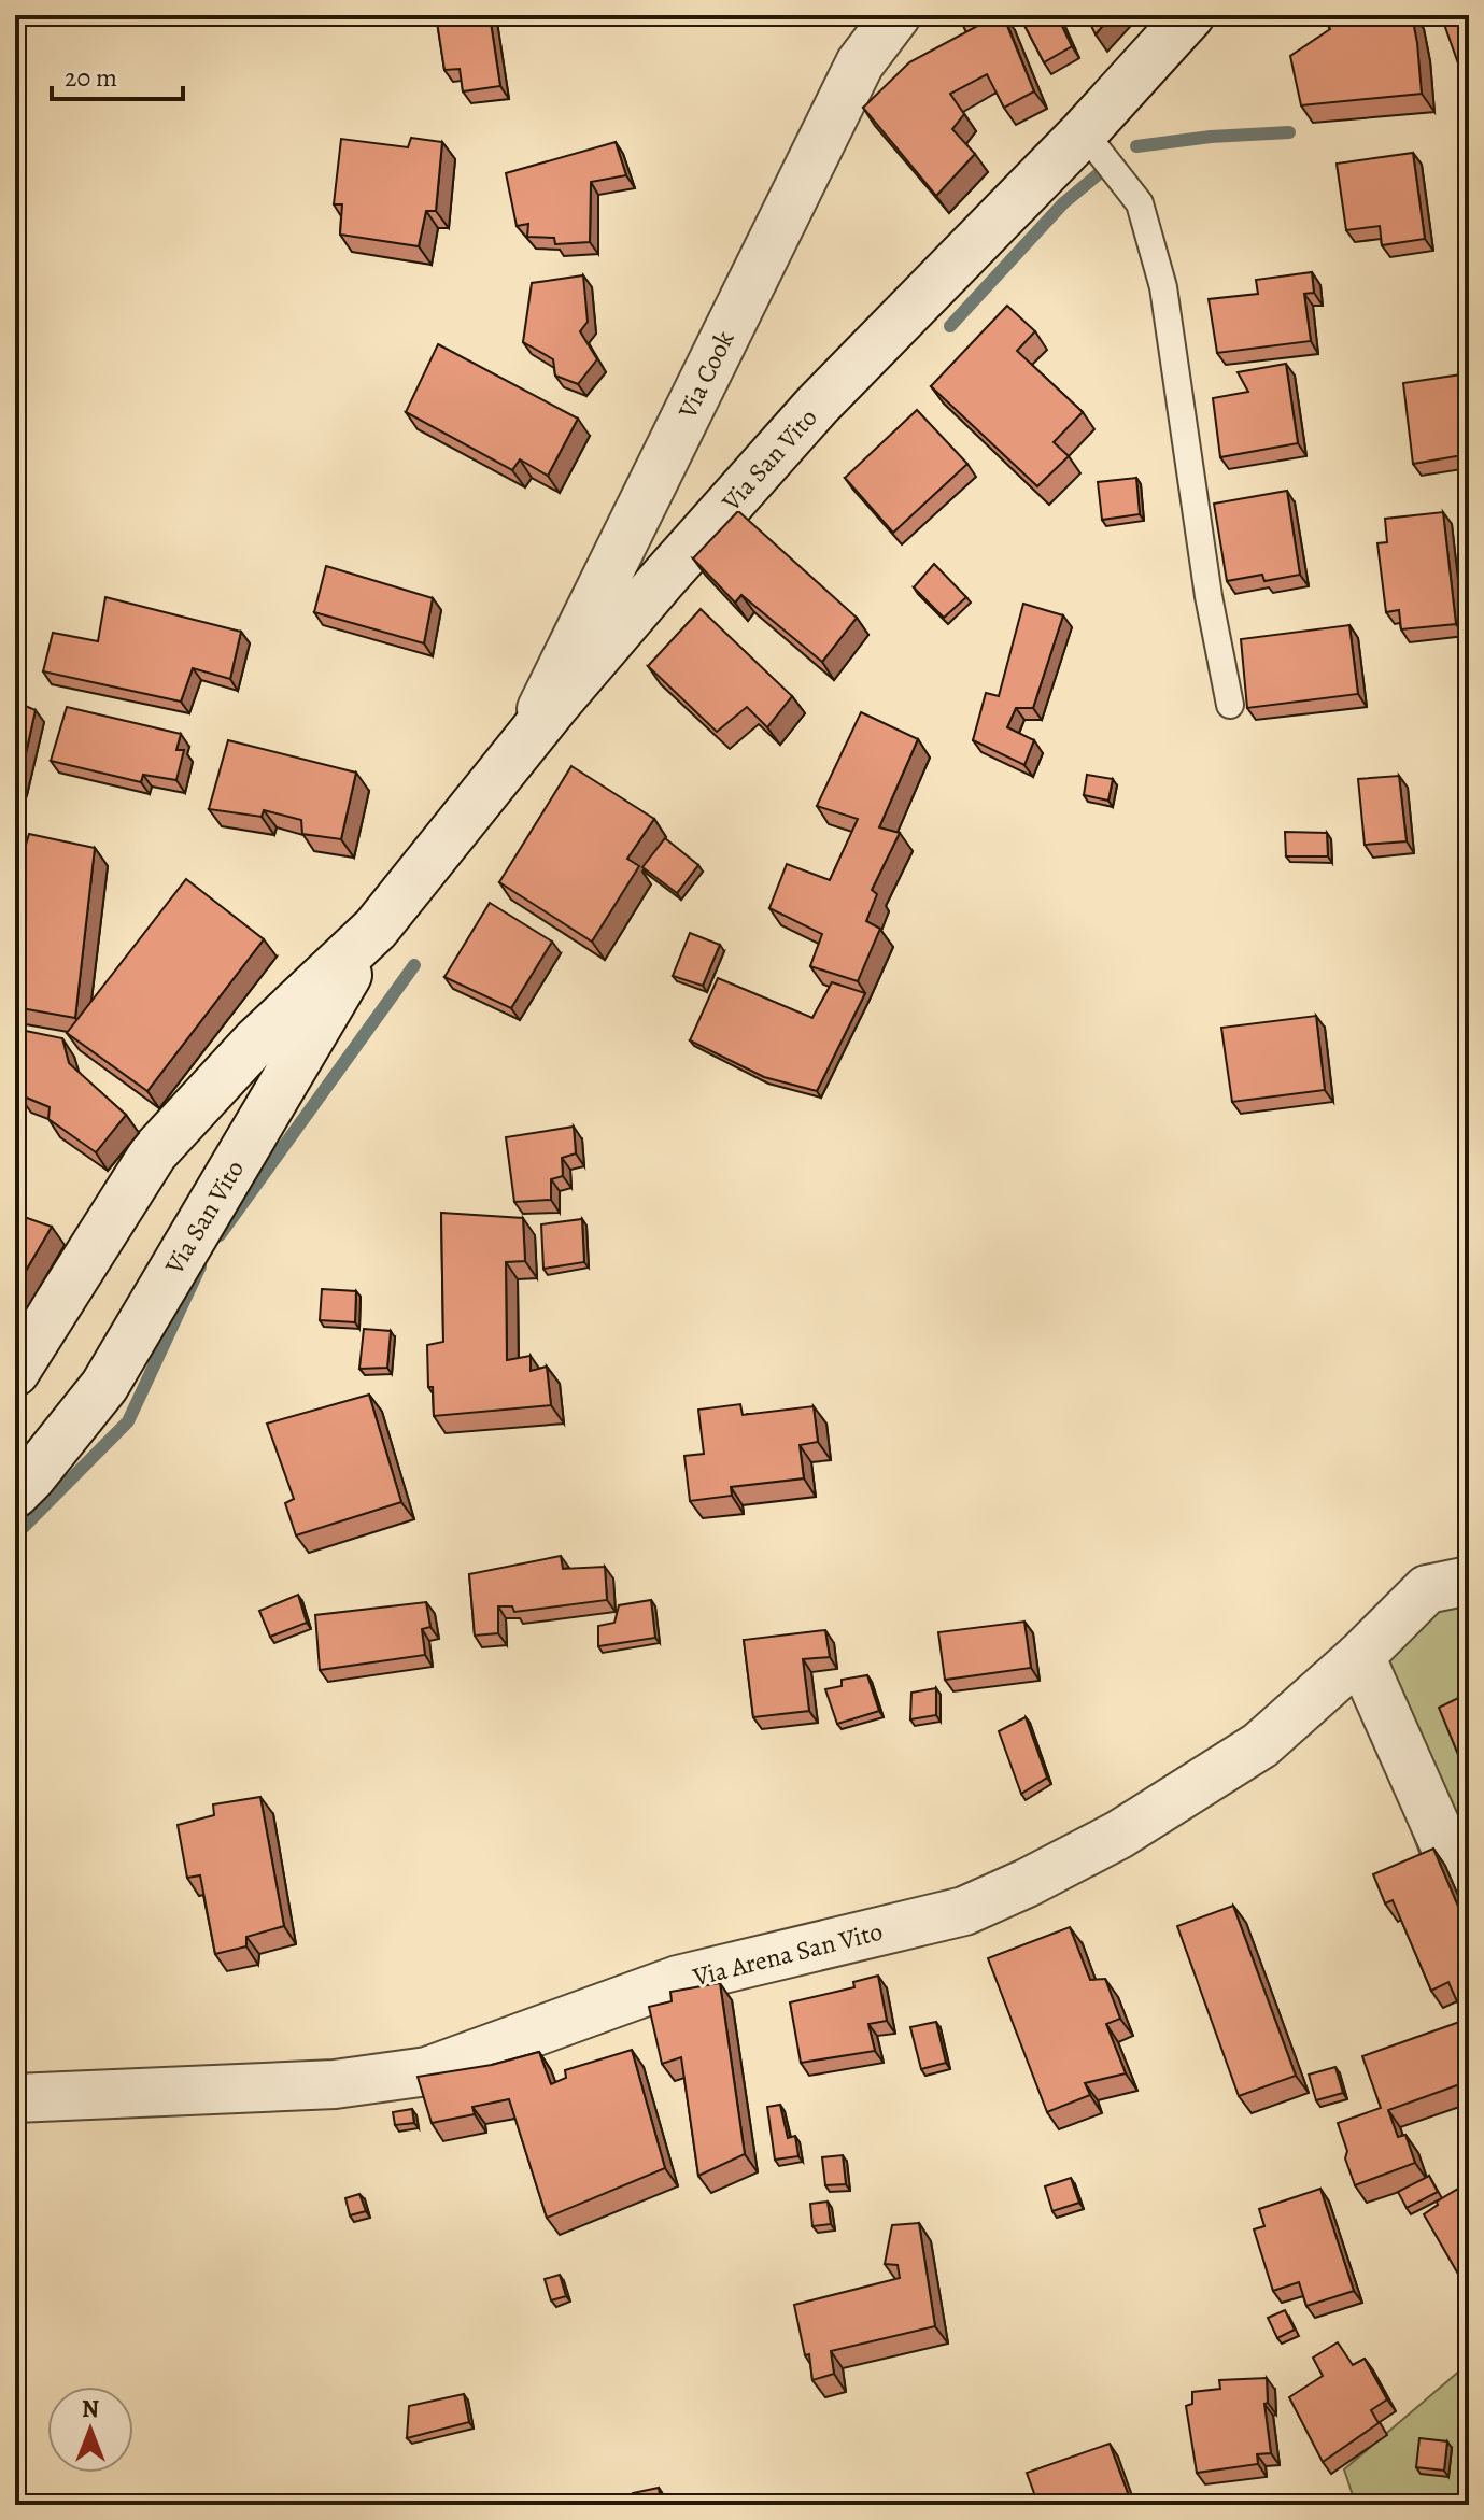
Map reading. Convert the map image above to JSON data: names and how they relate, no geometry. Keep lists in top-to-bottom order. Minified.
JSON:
{"streets":{"street":["Via Cook","Via San Vito","Via Arena San Vito"]},"crossings":[["Via Cook","Via San Vito"]],"scale_bar":"20 m","north":"top"}
